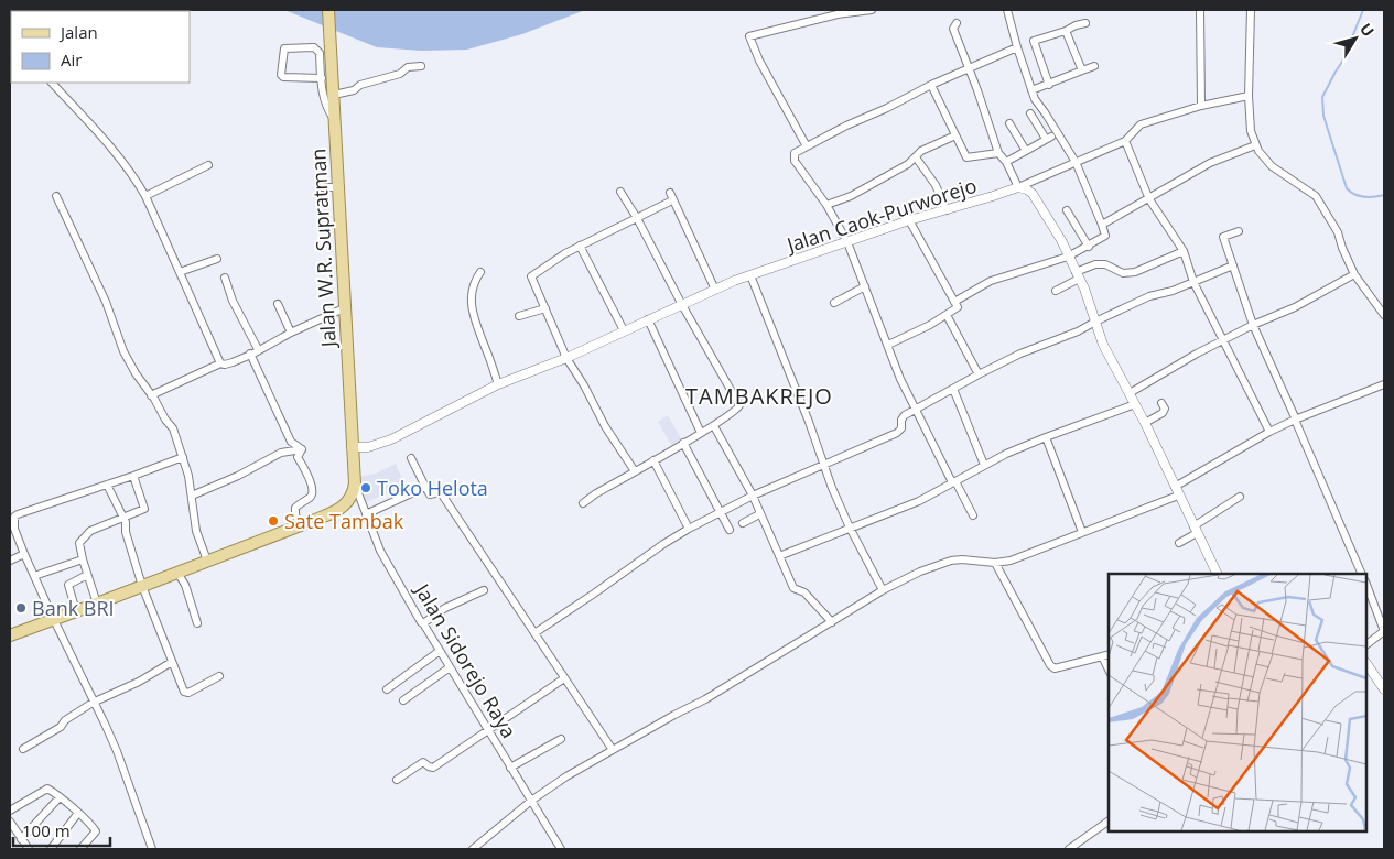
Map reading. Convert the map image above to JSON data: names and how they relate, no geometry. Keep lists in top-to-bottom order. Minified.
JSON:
{"streets":{"main road":["Jalan W.R. Supratman"],"street":["Jalan Caok-Purworejo","Jalan Sidorejo Raya"]},"crossings":[["Jalan Caok-Purworejo","Jalan W.R. Supratman"],["Jalan W.R. Supratman","Jalan Sidorejo Raya"]],"districts":["TAMBAKREJO"],"places":["Toko Helota","Sate Tambak","Bank BRI"],"legend":["Jalan","Air"],"scale_bar":"100 m","north":"top right"}
